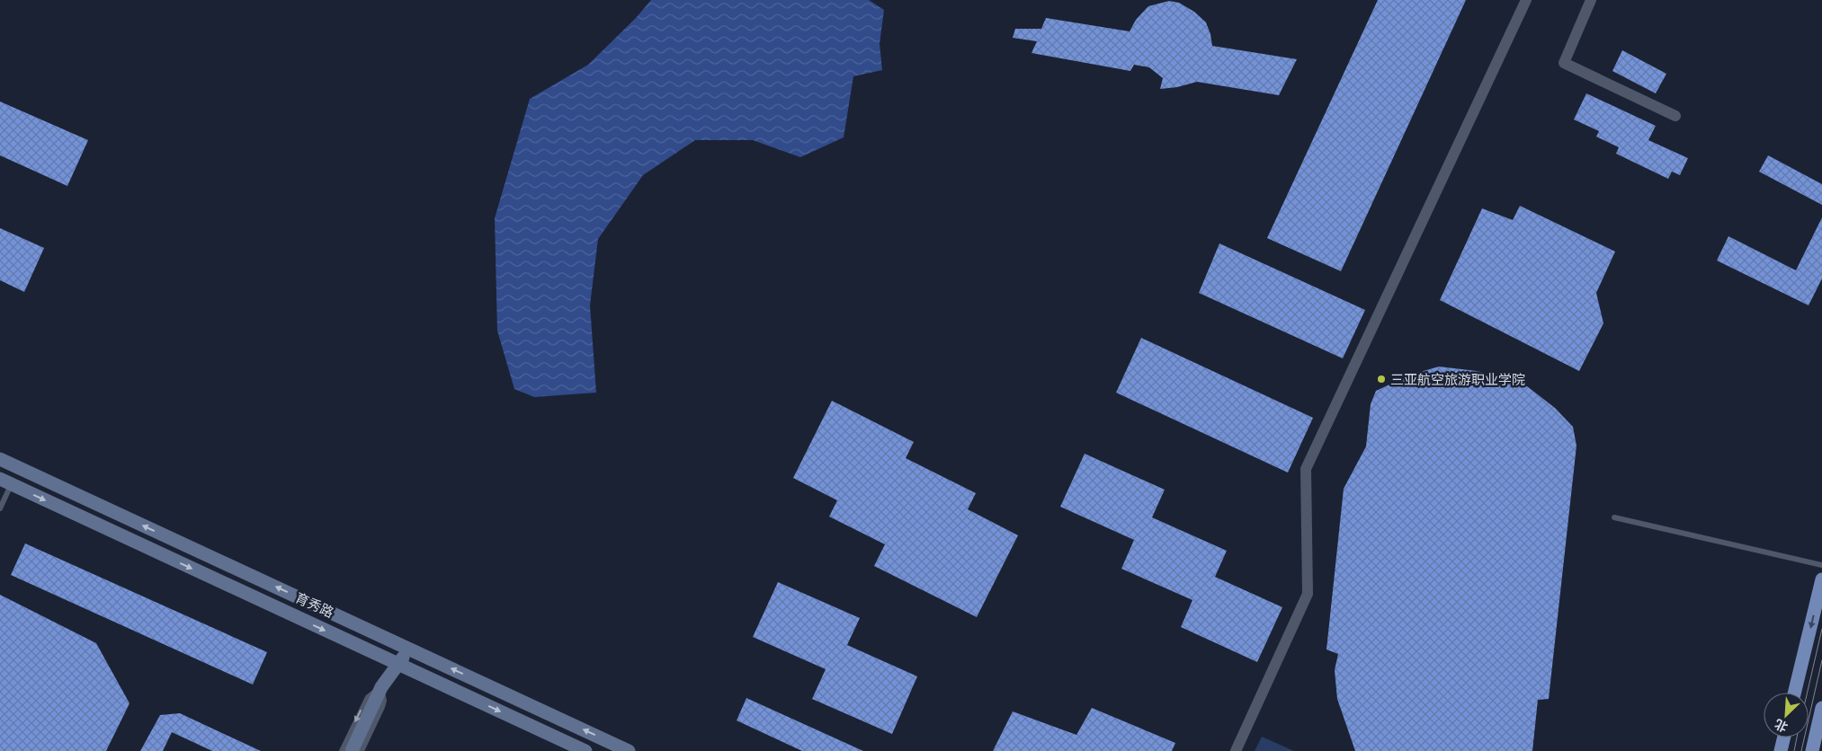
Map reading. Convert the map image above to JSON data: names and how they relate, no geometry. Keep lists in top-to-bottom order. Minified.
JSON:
{"streets":{"main road":["育秀路"]},"places":["三亚航空旅游职业学院"],"north":"bottom left"}
